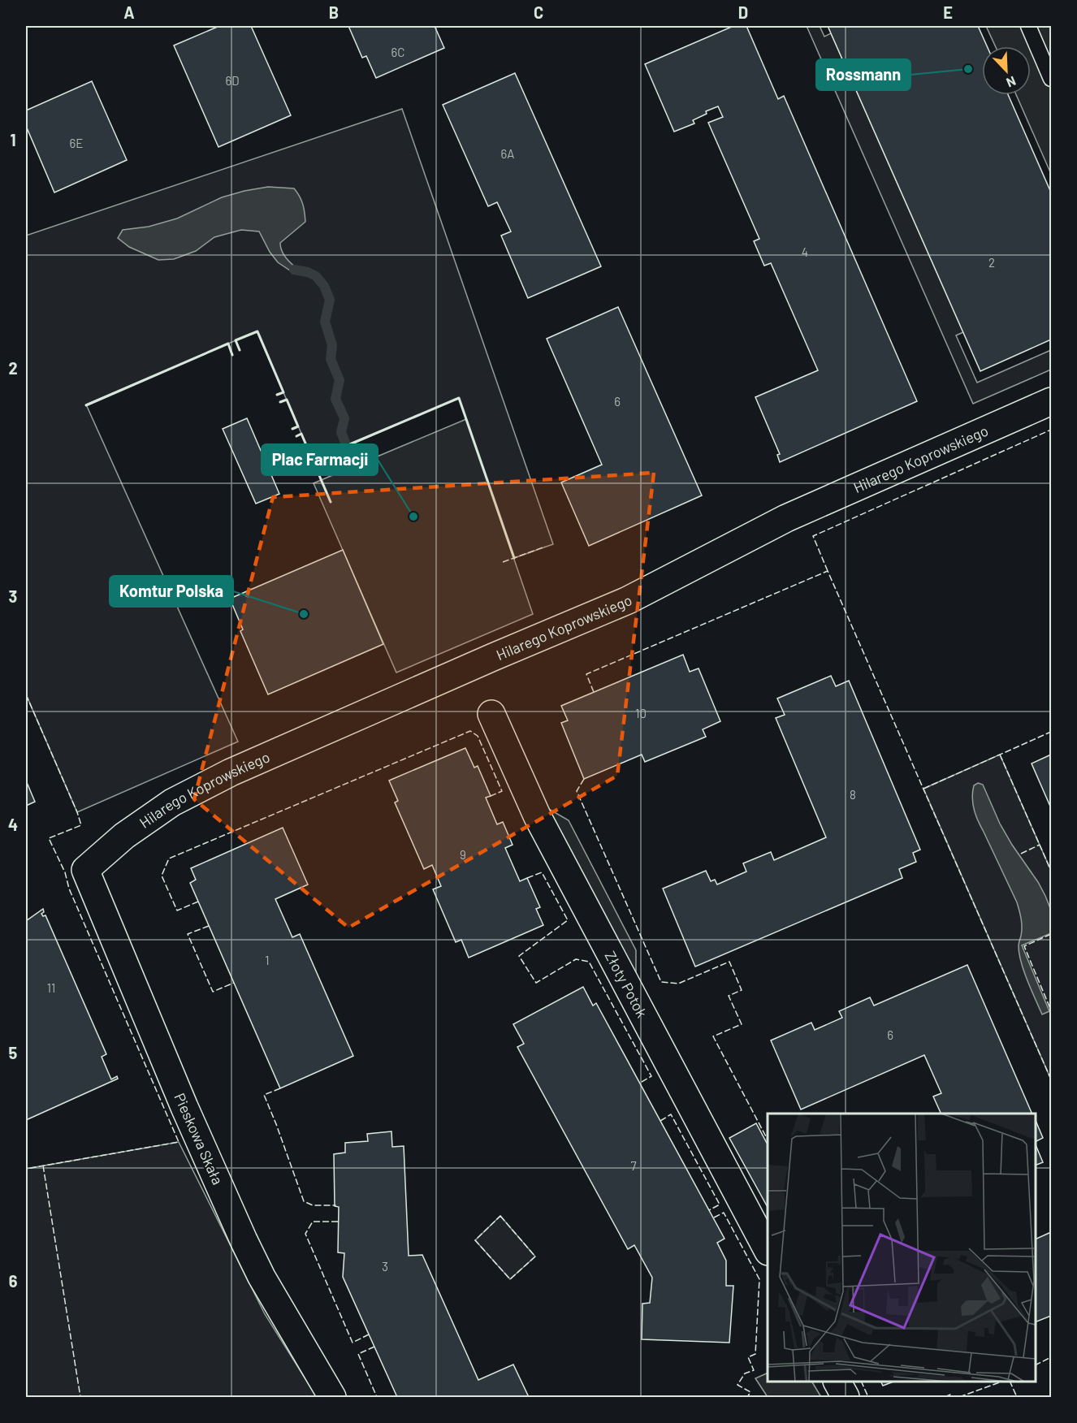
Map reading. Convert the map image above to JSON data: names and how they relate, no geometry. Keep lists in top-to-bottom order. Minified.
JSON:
{"streets":{"street":["Hilarego Koprowskiego","Złoty Potok","Pieskowa Skała"]},"crossings":[["Hilarego Koprowskiego","Pieskowa Skała"]],"places":["Rossmann","Plac Farmacji","Komtur Polska"],"house_numbers":["6C","6D","6E","6A","4","2","6","10","8","9","1","11","6","7","3"],"north":"bottom right","grid":{"columns":["A","B","C","D","E"],"rows":["1","2","3","4","5","6"]}}
